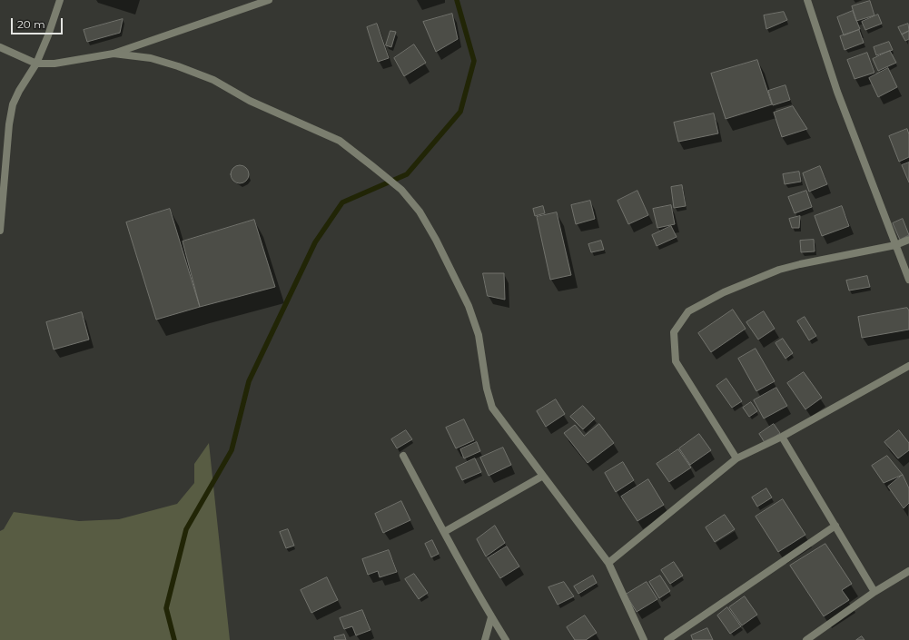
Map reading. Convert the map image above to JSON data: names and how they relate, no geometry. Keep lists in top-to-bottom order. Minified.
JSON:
{"scale_bar":"20 m"}
